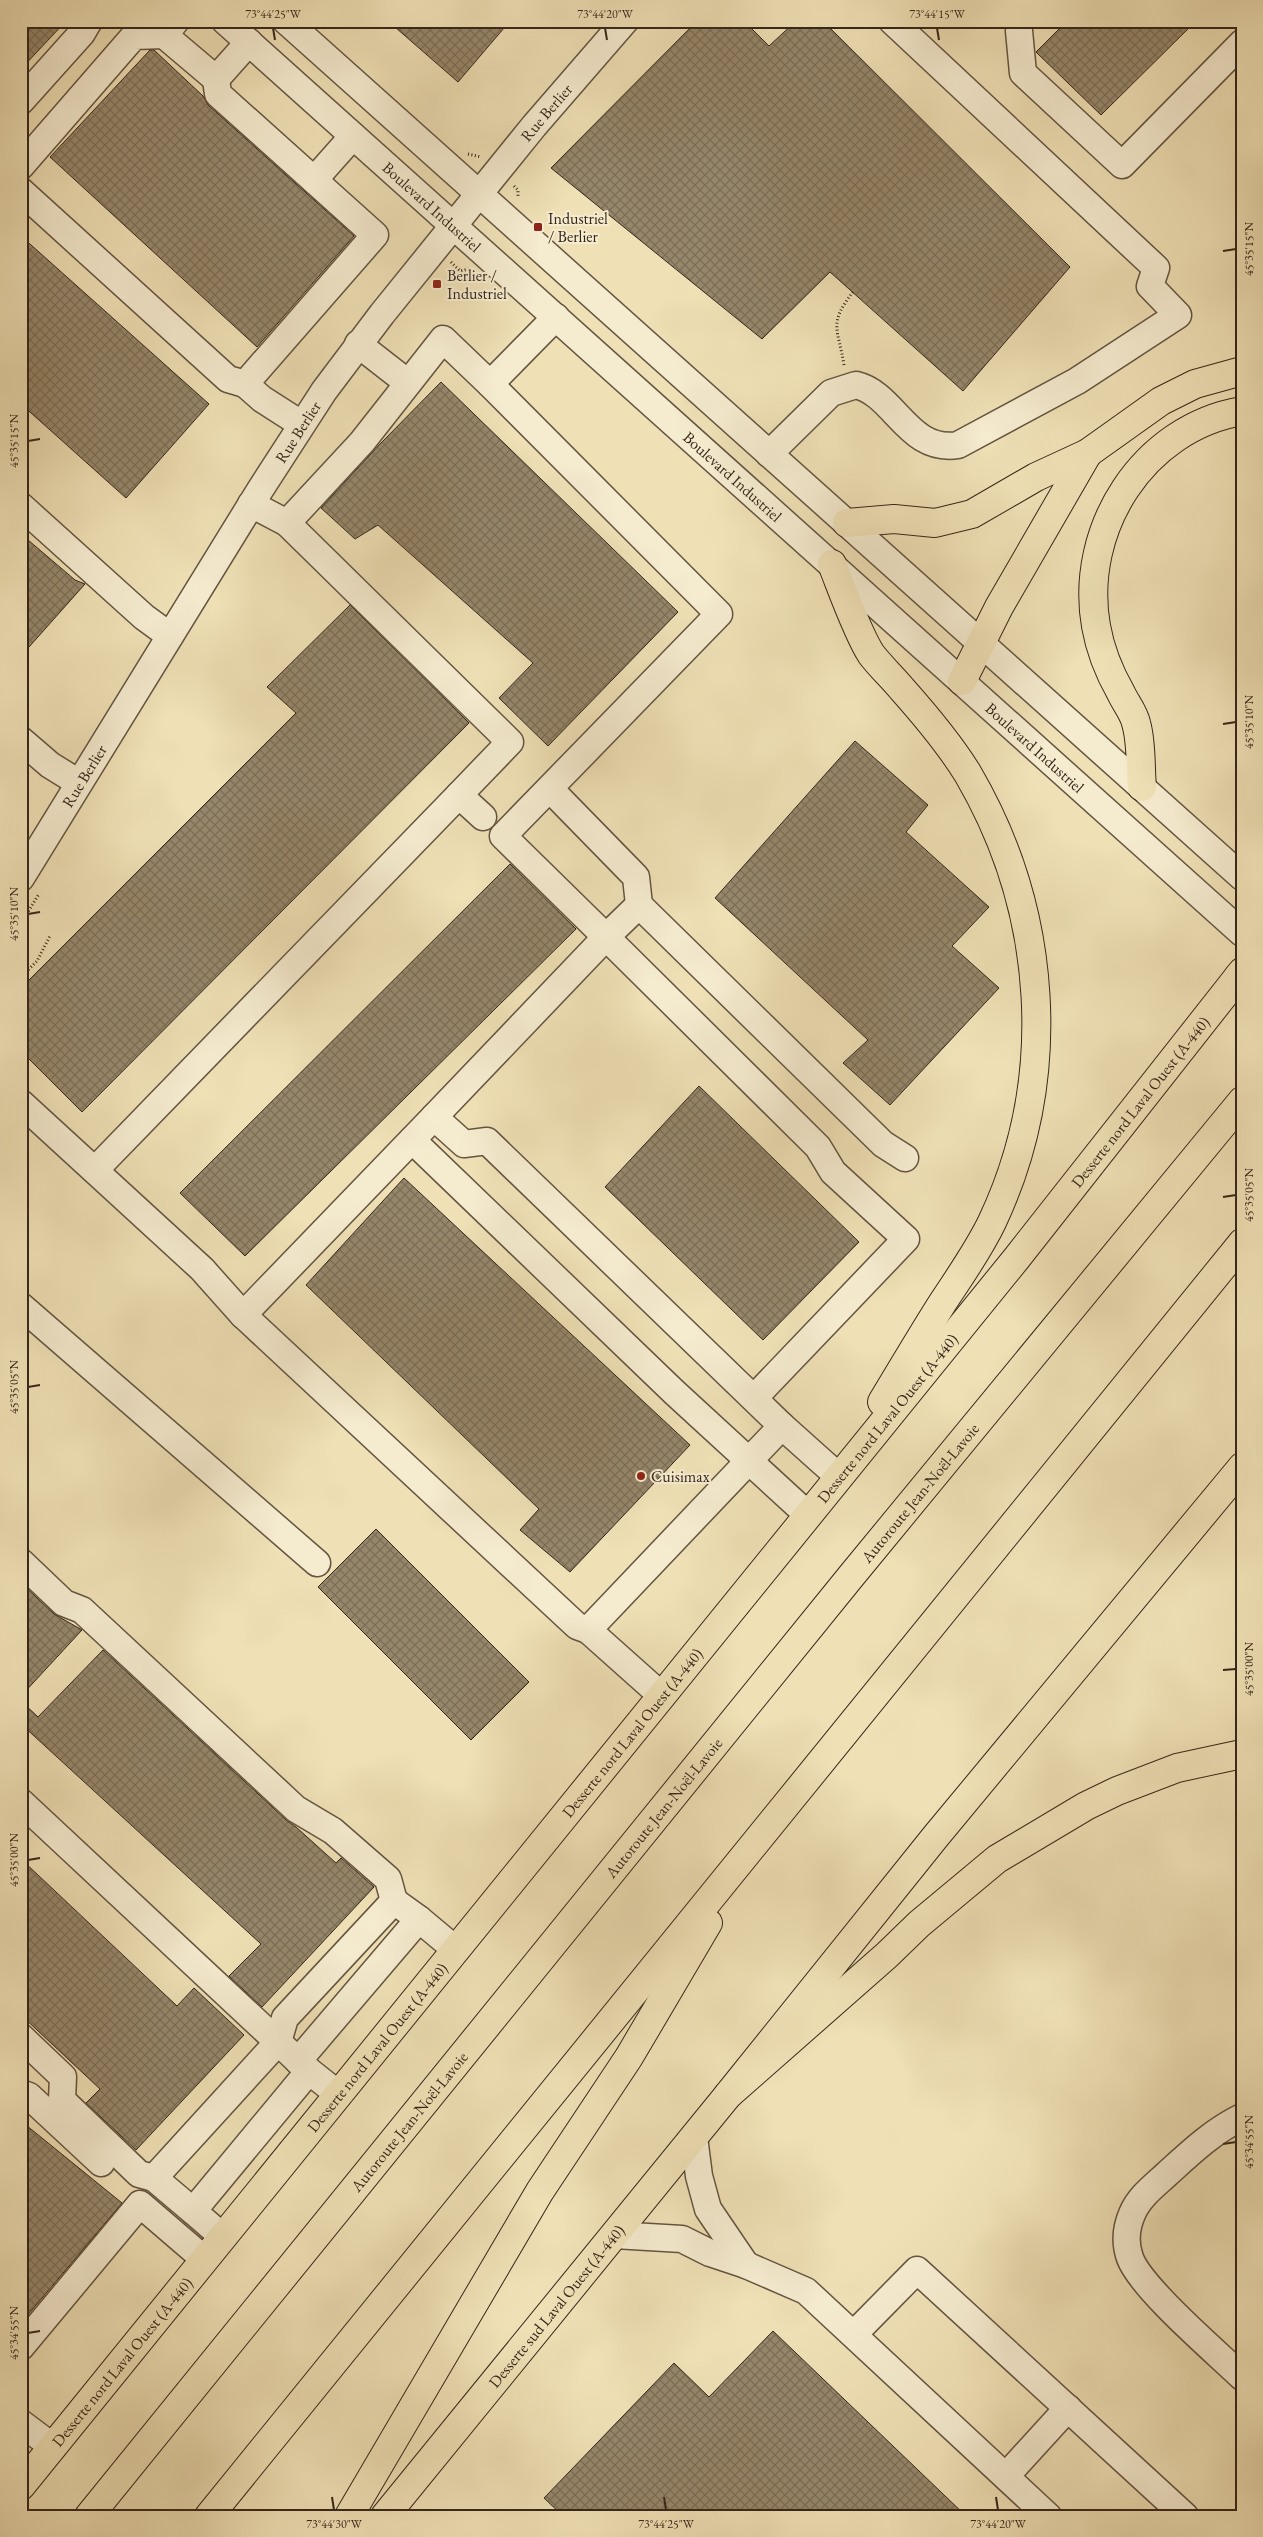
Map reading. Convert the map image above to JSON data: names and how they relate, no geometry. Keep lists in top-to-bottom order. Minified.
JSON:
{"streets":{"main road":["Desserte nord Laval Ouest (A-440)","Autoroute Jean-Noël-Lavoie","Desserte sud Laval Ouest (A-440)"],"street":["Rue Berlier","Boulevard Industriel"]},"crossings":[["Rue Berlier","Boulevard Industriel"]],"places":{"transit":["Industriel / Berlier","Berlier / Industriel"],"other":["Cuisimax"]},"coordinates":["73°44'25\"W","73°44'20\"W","73°44'15\"W","45°35'15\"N","45°35'10\"N","45°35'05\"N","45°35'00\"N","45°34'55\"N","73°44'30\"W"]}
